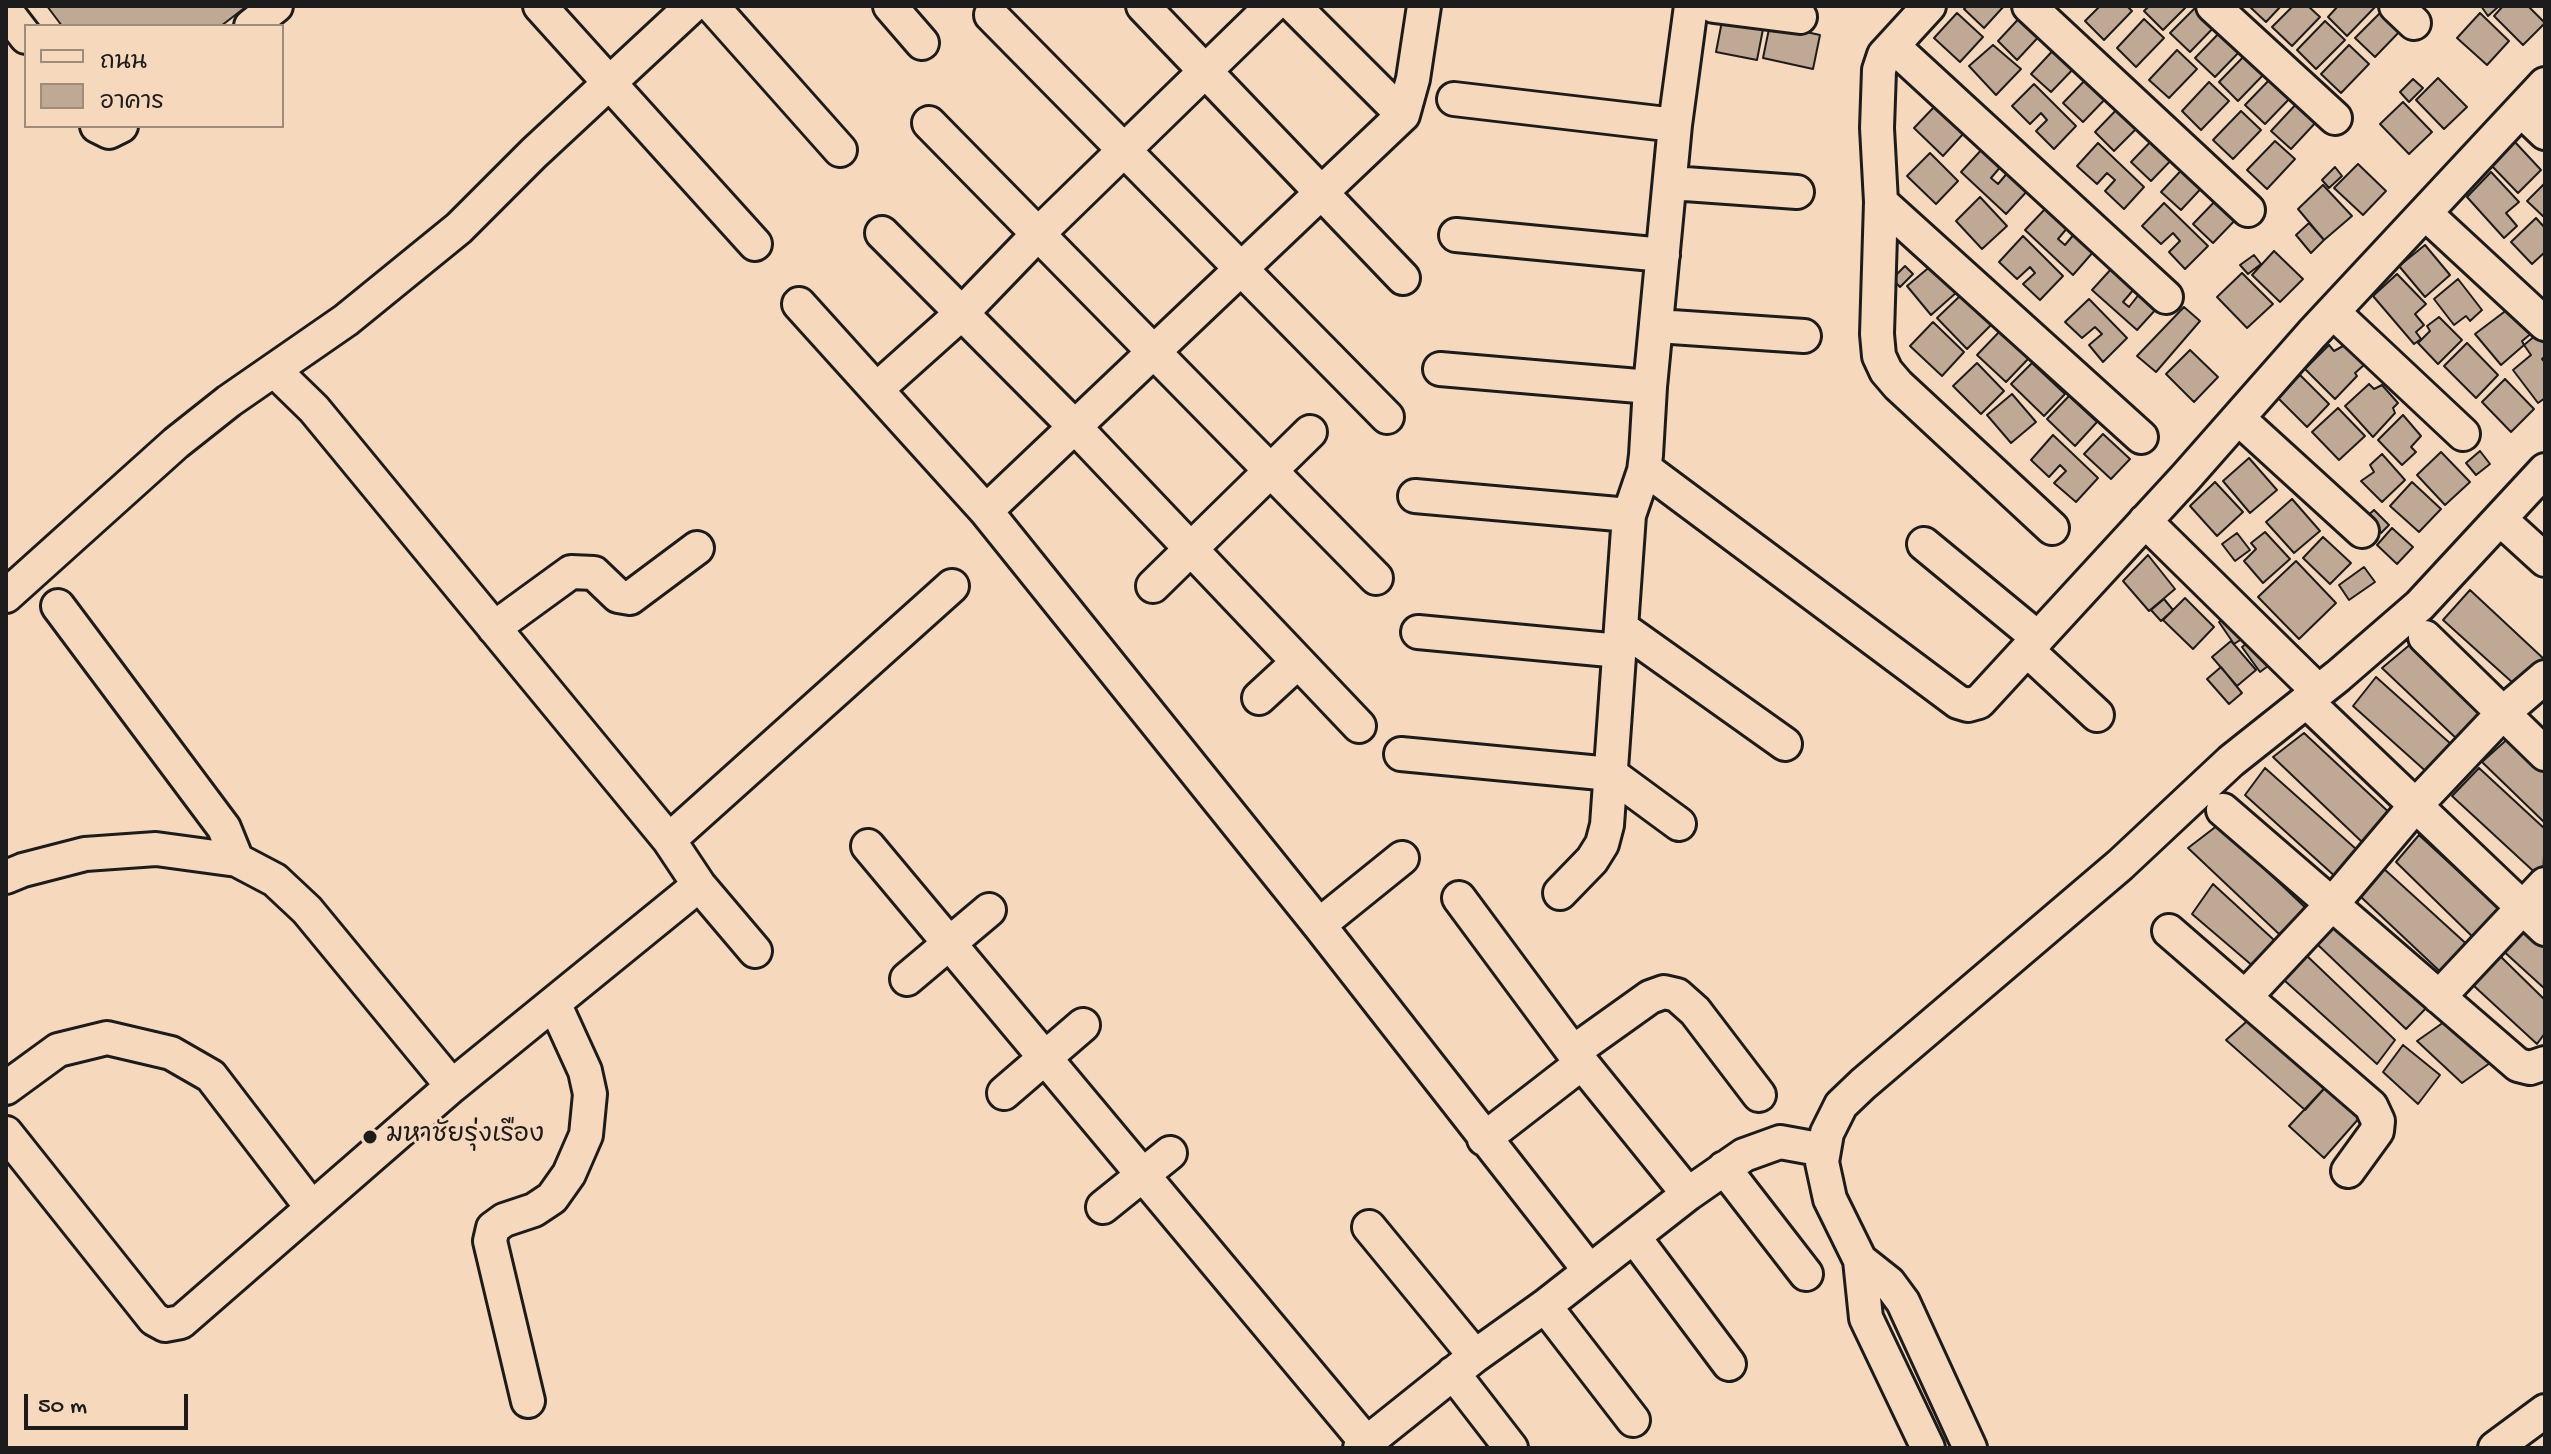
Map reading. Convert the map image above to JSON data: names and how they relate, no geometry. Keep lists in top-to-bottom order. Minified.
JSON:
{"places":["มหาชัยรุ่งเรือง"],"legend":["ถนน","อาคาร"],"scale_bar":"50 m"}
